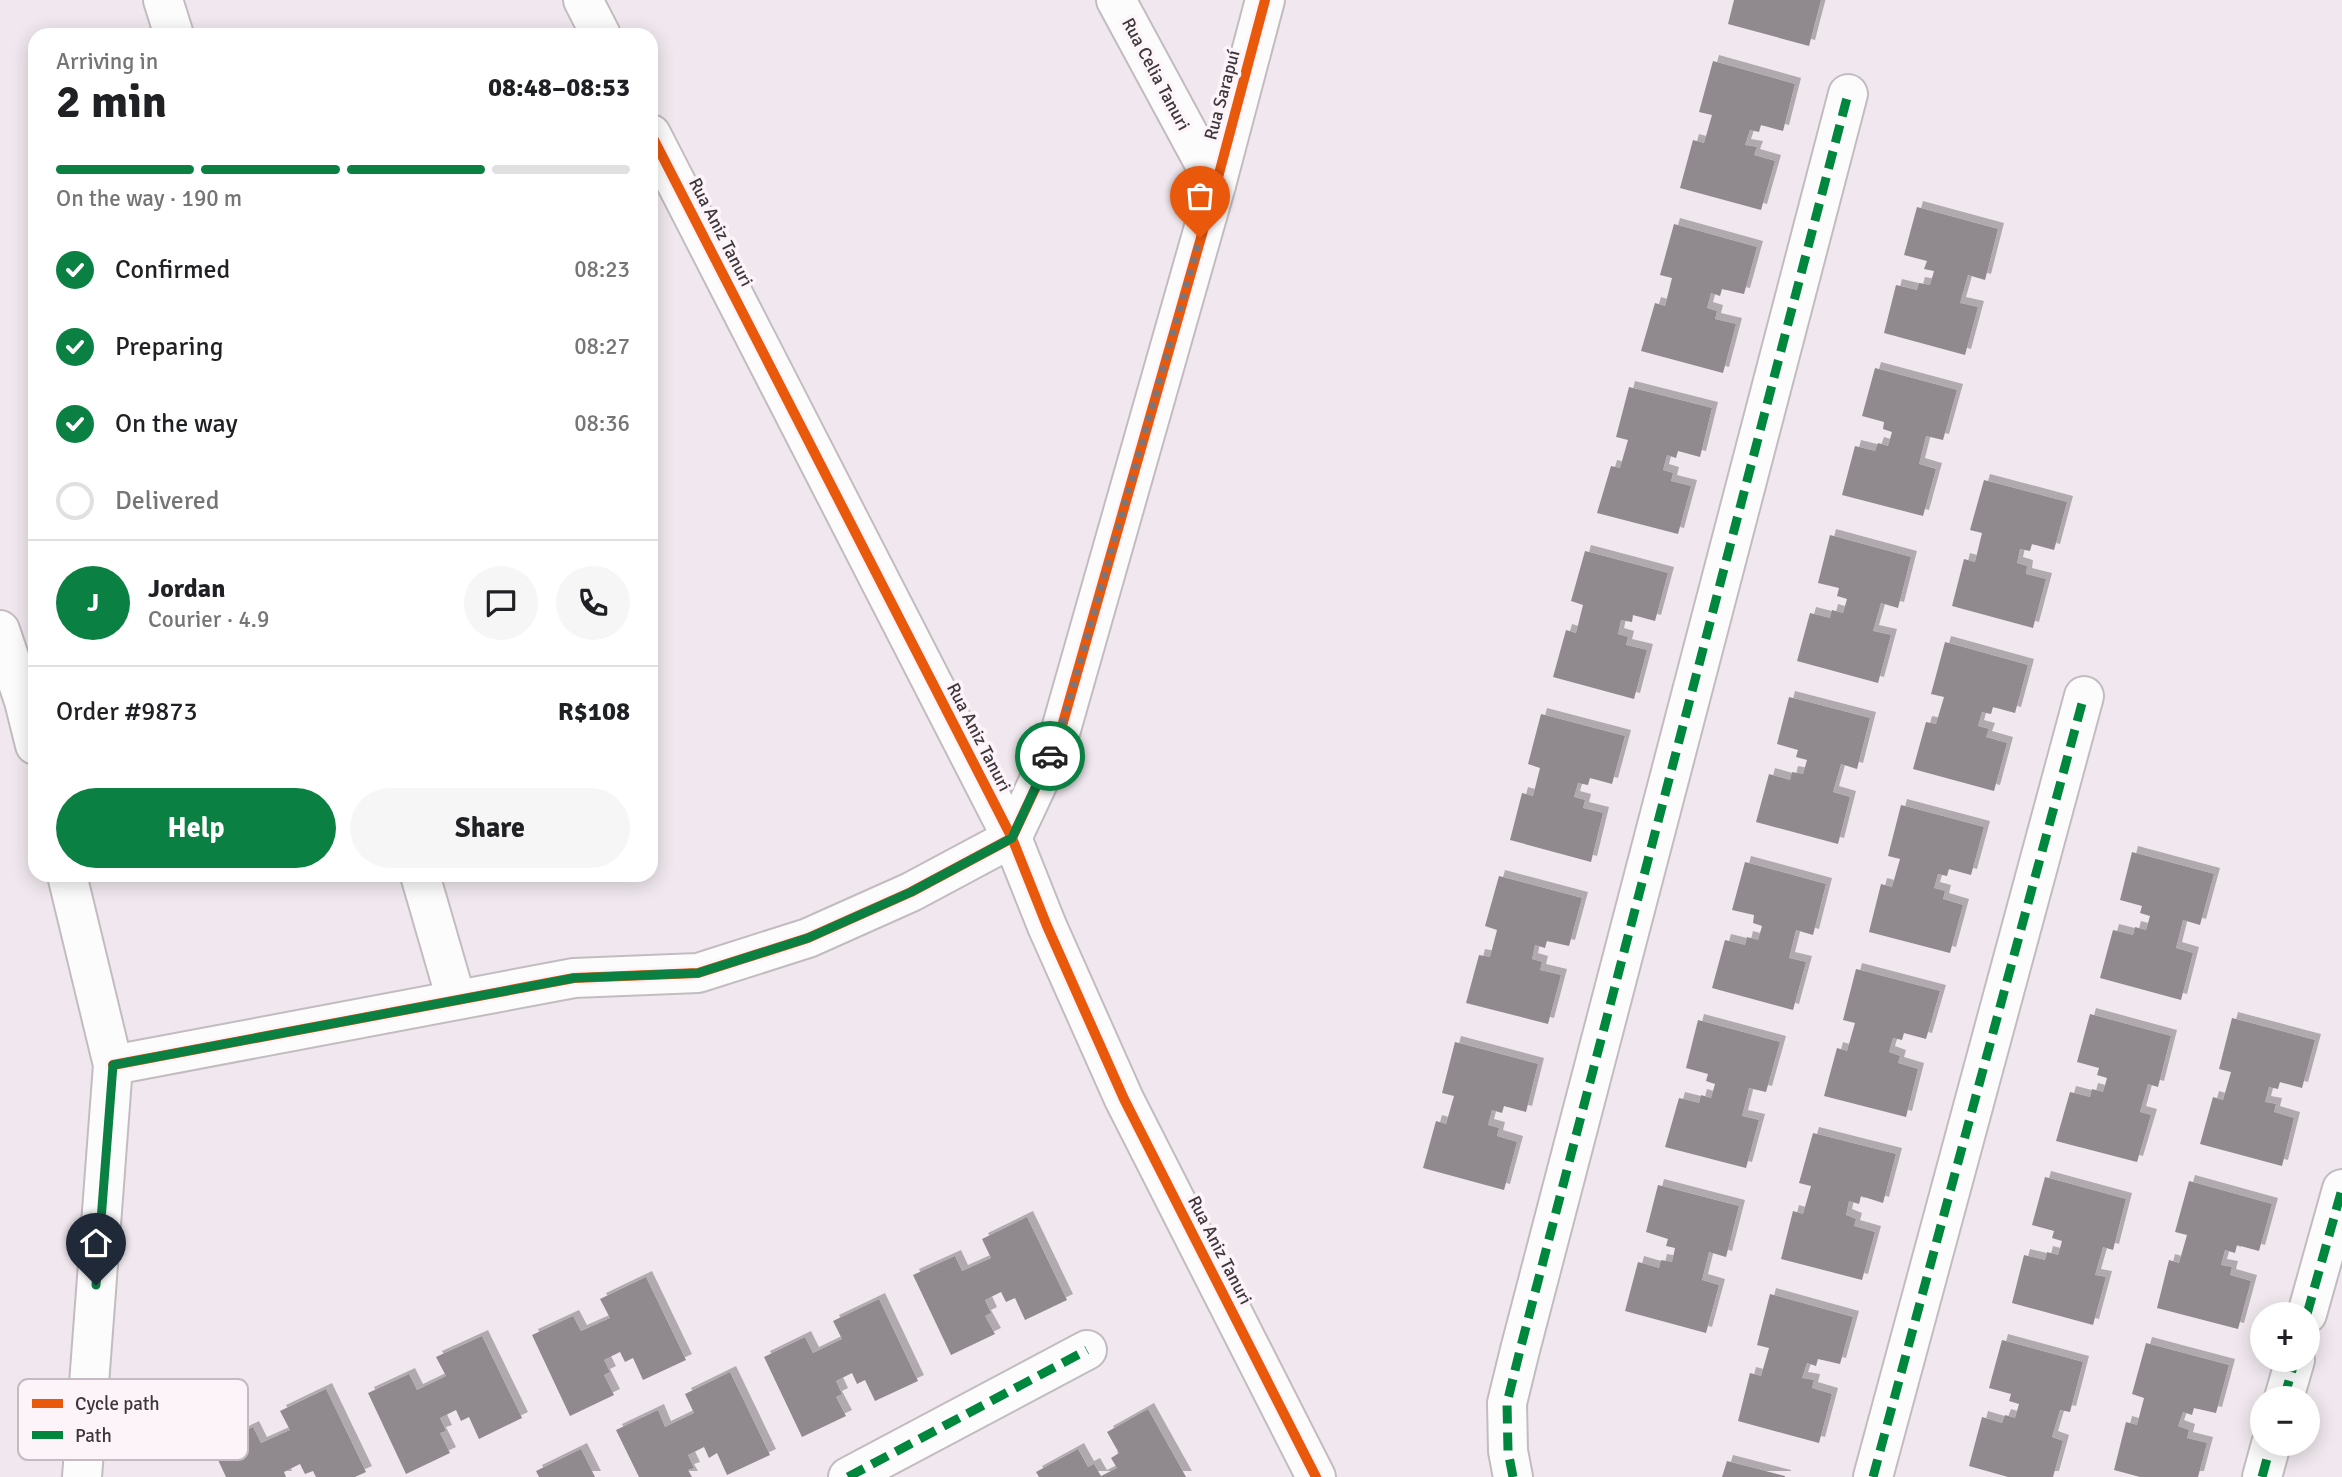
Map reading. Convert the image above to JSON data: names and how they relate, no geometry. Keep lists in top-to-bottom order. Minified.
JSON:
{"streets":{"street":["Rua Celia Tanuri","Rua Sarapuí","Rua Aniz Tanuri"]},"crossings":[["Rua Celia Tanuri","Rua Sarapuí"],["Rua Sarapuí","Rua Aniz Tanuri"]],"legend":["Cycle path","Path"],"page":{"heading":["2 min","Arriving in","08:48–08:53"],"panel":["Jordan","Courier · 4.9","Order #9873","R$108"],"bar":"On the way · 190 m","list":[["Confirmed","08:23"],["Preparing","08:27"],["On the way","08:36"],"Delivered"],"round":"J","buttons":["Help","Share"],"map_buttons":["+","−"]}}
